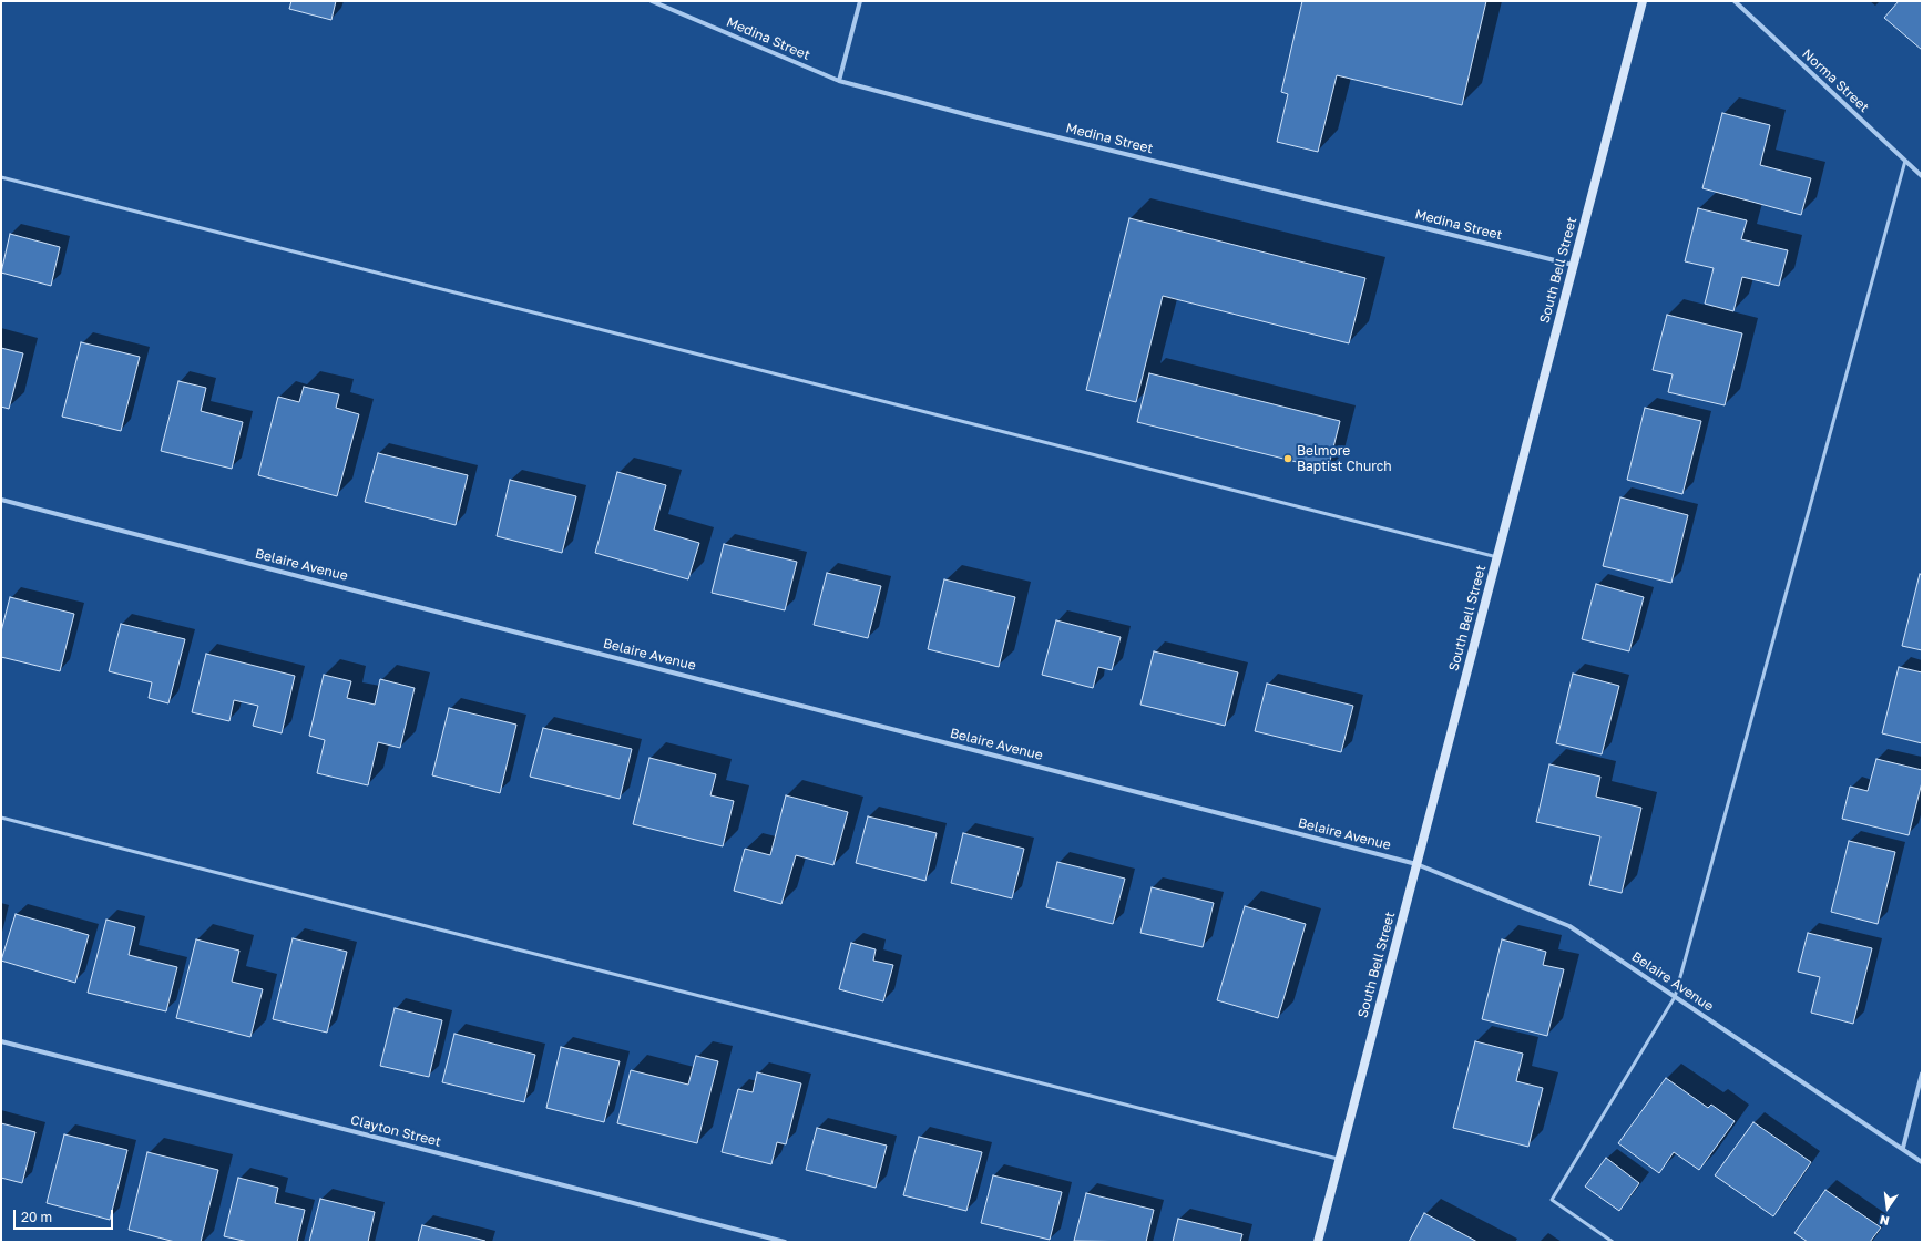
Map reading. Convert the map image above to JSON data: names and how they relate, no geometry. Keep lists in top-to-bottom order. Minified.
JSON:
{"streets":{"main road":["South Bell Street"],"street":["Medina Street","Norma Street","Belaire Avenue","Clayton Street"]},"crossings":[["Medina Street","South Bell Street"],["South Bell Street","Belaire Avenue"]],"places":["Belmore Baptist Church"],"scale_bar":"20 m","north":"bottom"}
